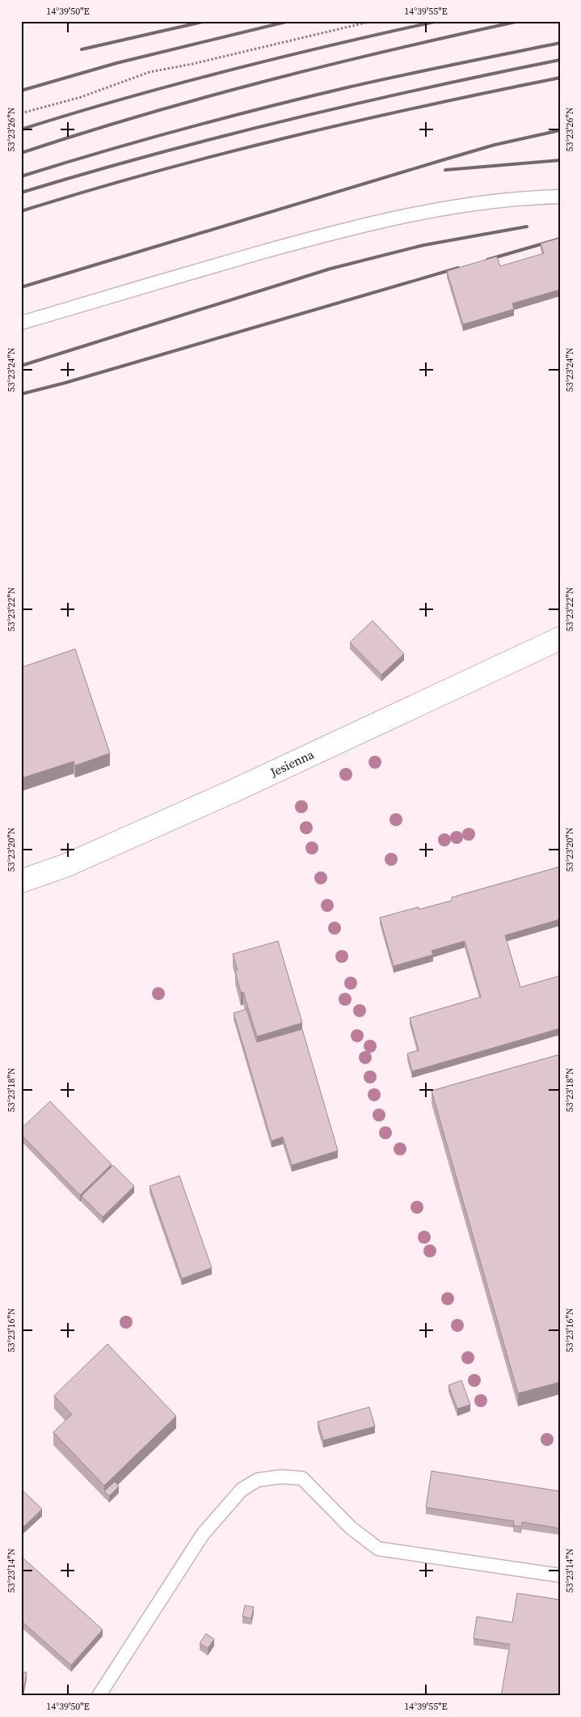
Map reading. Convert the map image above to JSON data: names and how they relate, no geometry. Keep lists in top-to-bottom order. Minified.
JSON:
{"streets":{"street":["Jesienna"]},"coordinates":["14°39'50\"E","14°39'55\"E","53°23'26\"N","53°23'24\"N","53°23'22\"N","53°23'20\"N","53°23'18\"N","53°23'16\"N","53°23'14\"N"]}
